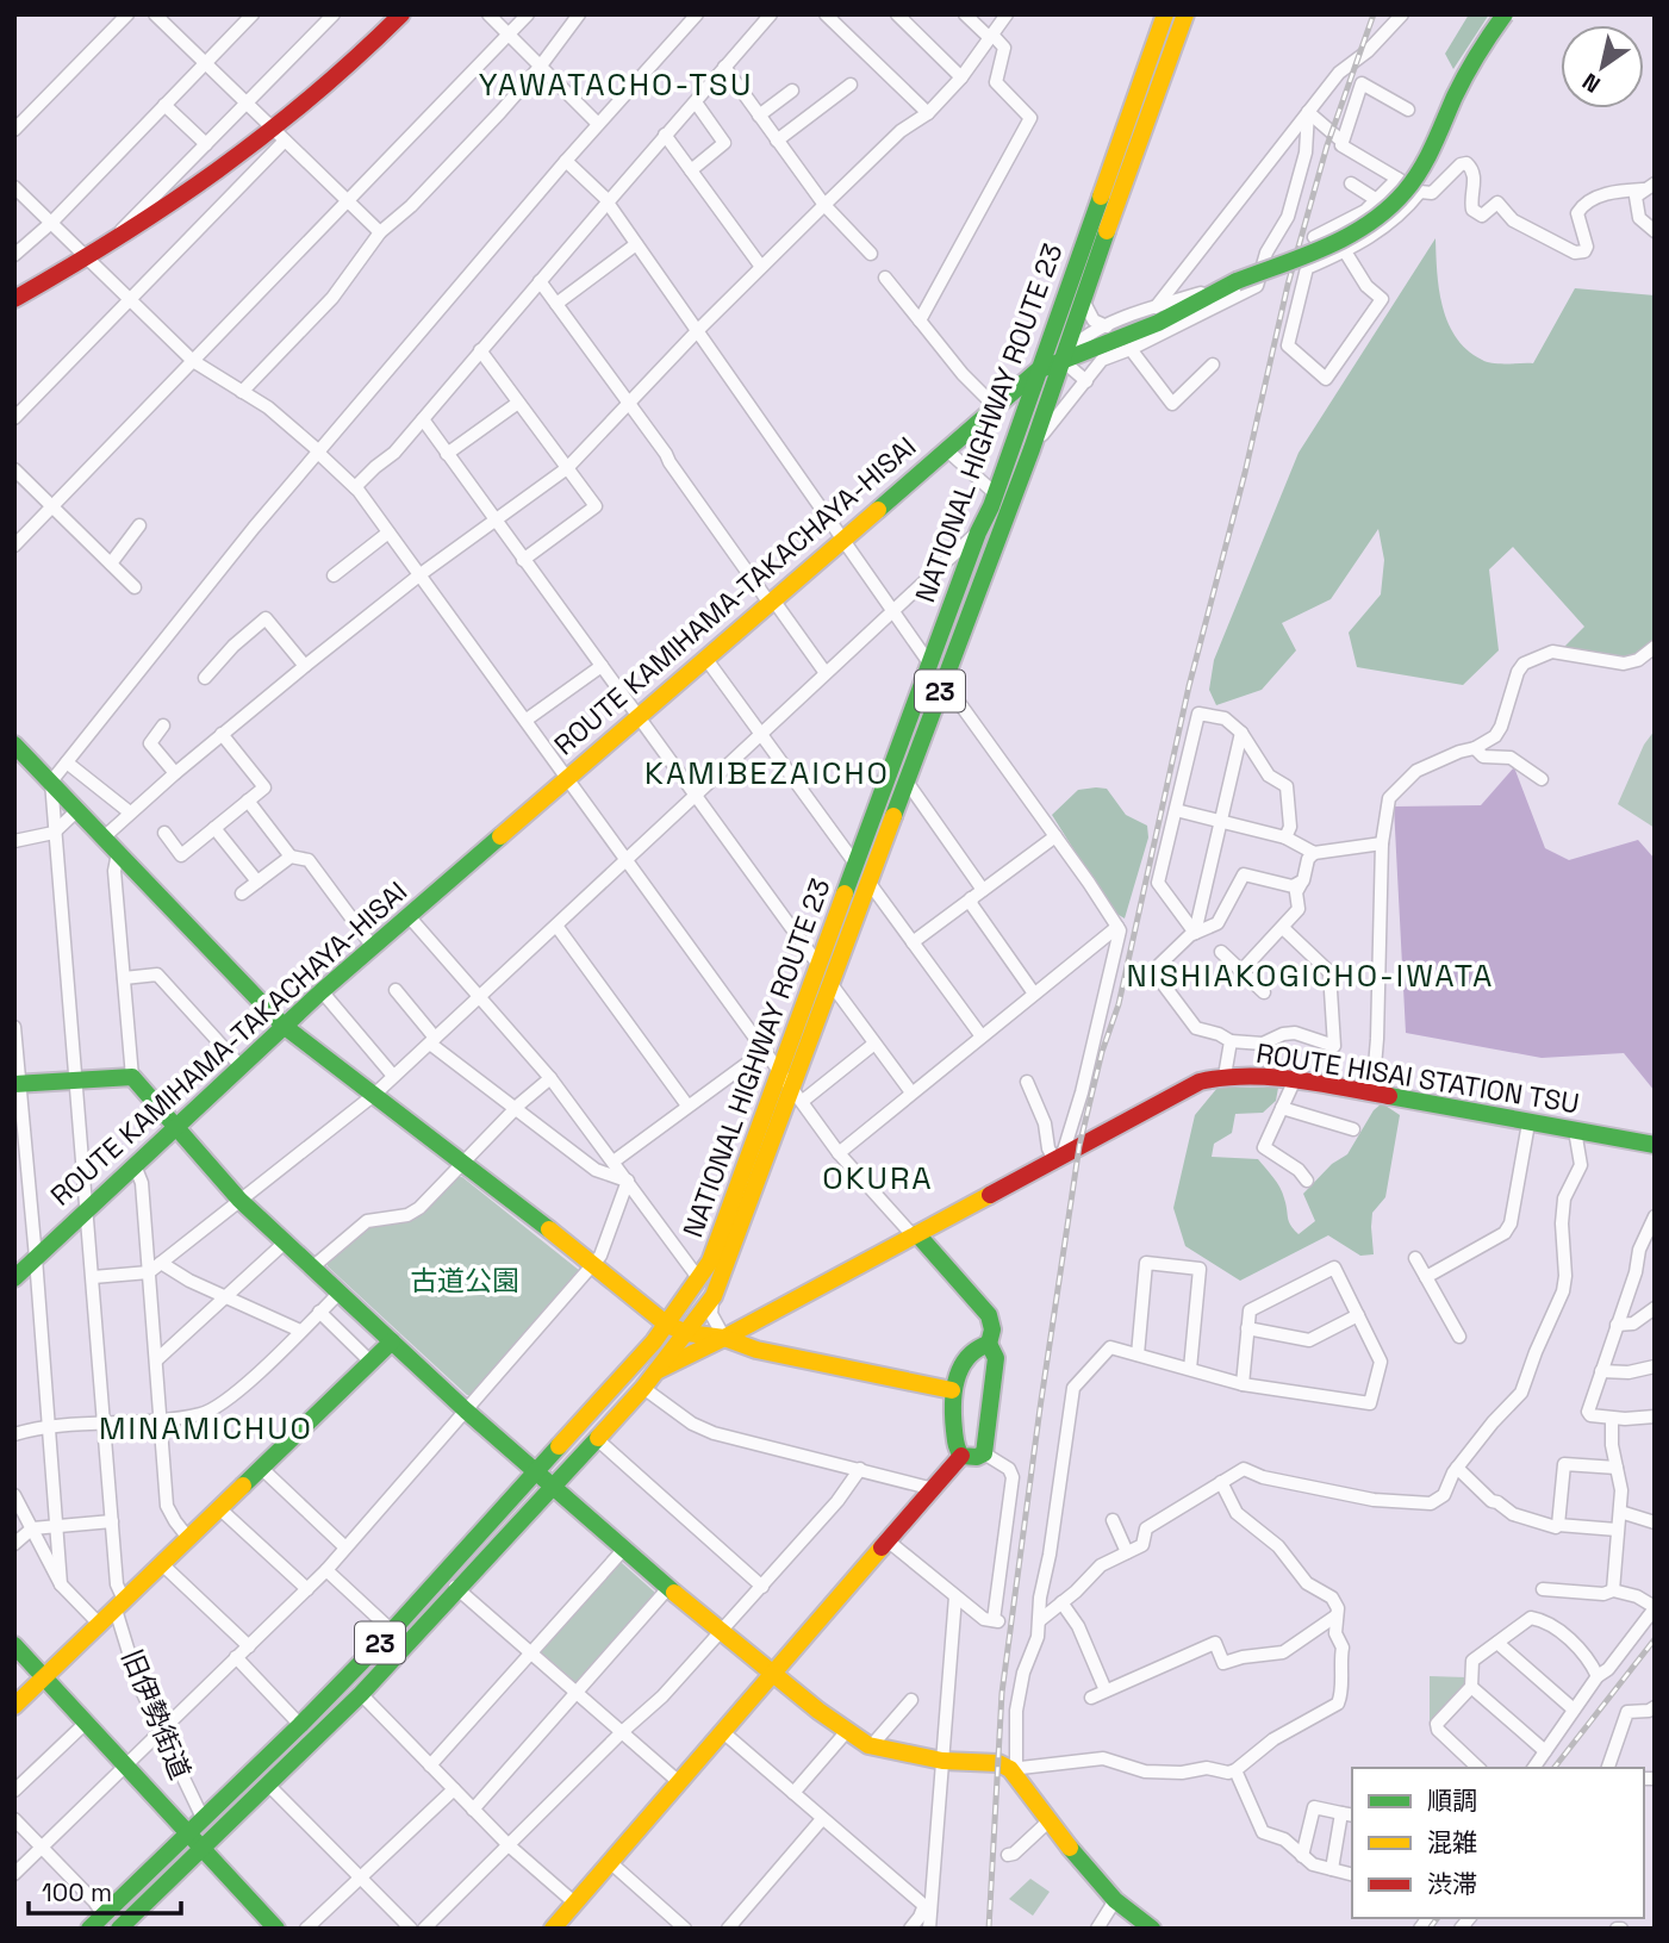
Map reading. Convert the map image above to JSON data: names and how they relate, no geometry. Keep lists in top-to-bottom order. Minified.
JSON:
{"streets":{"main road":["NATIONAL HIGHWAY ROUTE 23","ROUTE KAMIHAMA-TAKACHAYA-HISAI","23","ROUTE HISAI STATION TSU"],"street":["旧伊勢街道"]},"crossings":[["NATIONAL HIGHWAY ROUTE 23","ROUTE KAMIHAMA-TAKACHAYA-HISAI"],["NATIONAL HIGHWAY ROUTE 23","ROUTE HISAI STATION TSU"],["NATIONAL HIGHWAY ROUTE 23","旧伊勢街道"],["ROUTE KAMIHAMA-TAKACHAYA-HISAI","旧伊勢街道"]],"districts":["YAWATACHO-TSU","KAMIBEZAICHO","NISHIAKOGICHO-IWATA","OKURA","MINAMICHUO"],"parks":["古道公園"],"legend":["順調","混雑","渋滞"],"scale_bar":"100 m","north":"bottom left"}
